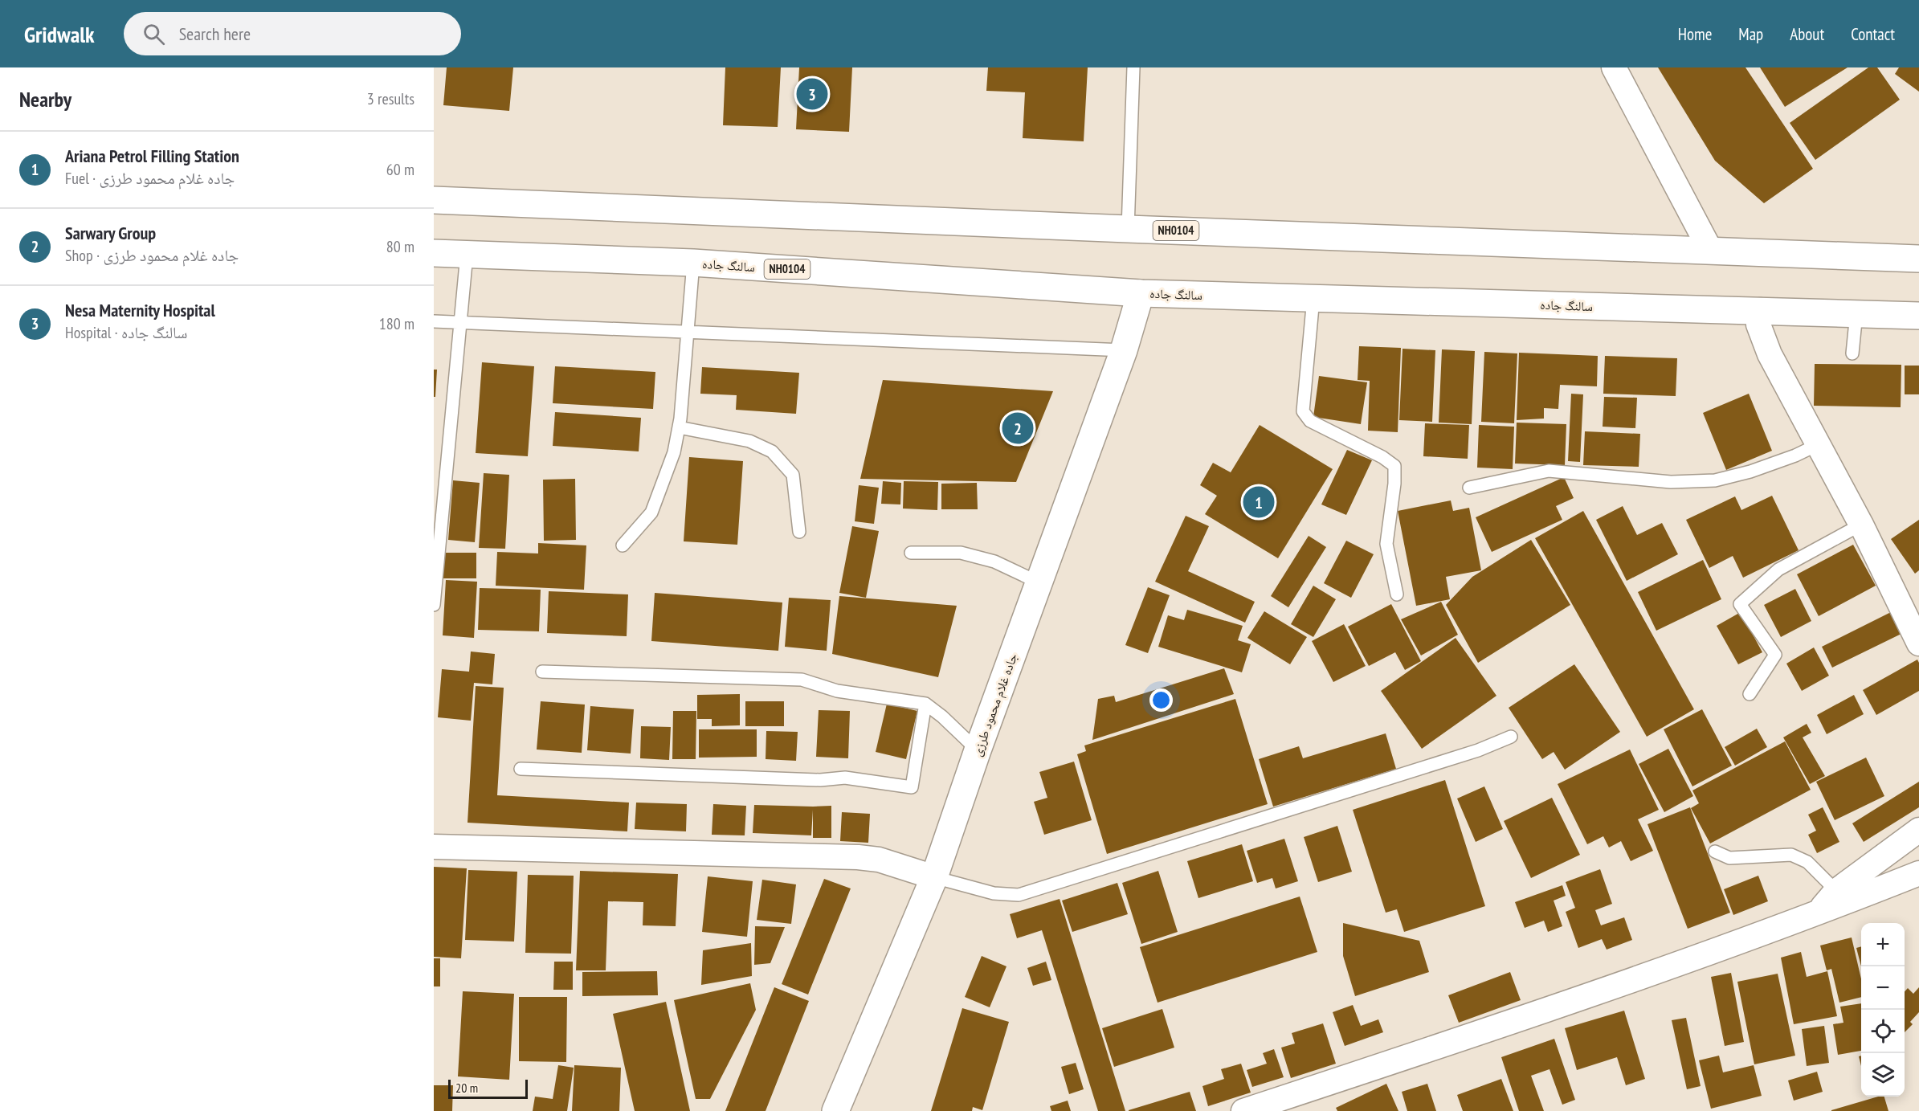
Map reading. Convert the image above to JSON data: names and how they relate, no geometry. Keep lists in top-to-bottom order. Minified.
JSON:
{"streets":{"main road":["NH0104","سالنگ جاده","جاده غلام‌ محمود طرزی"]},"crossings":[["سالنگ جاده","جاده غلام‌ محمود طرزی"]],"scale_bar":"20 m","page":{"header":"Gridwalk","search":"Search here","nav":["Home","Map","About","Contact"],"heading":["Nearby","3 results"],"pins":["3","2","1"],"list":[{"mark":"1","name":"Ariana Petrol Filling Station","note":"Fuel · جاده غلام‌ محمود طرزی","value":"60 m"},{"mark":"2","name":"Sarwary Group","note":"Shop · جاده غلام‌ محمود طرزی","value":"80 m"},{"mark":"3","name":"Nesa Maternity Hospital","note":"Hospital · سالنگ جاده","value":"180 m"}],"map_buttons":["+","−"],"scale":"20 m"}}
